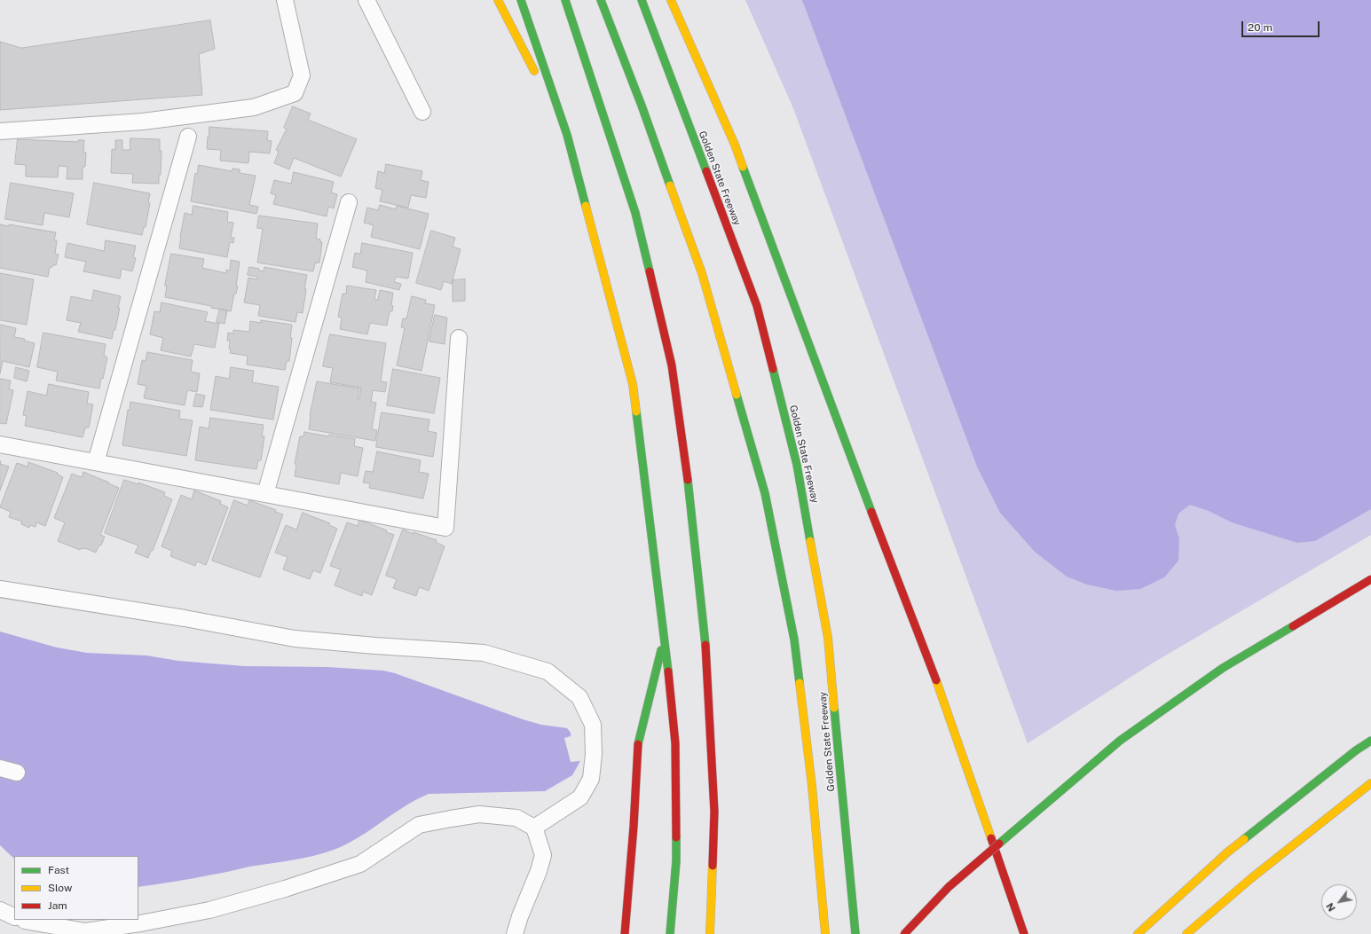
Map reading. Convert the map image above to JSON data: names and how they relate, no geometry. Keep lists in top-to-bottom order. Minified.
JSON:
{"streets":{"highway":["Golden State Freeway"]},"legend":["Fast","Slow","Jam"],"scale_bar":"20 m","north":"bottom left"}
